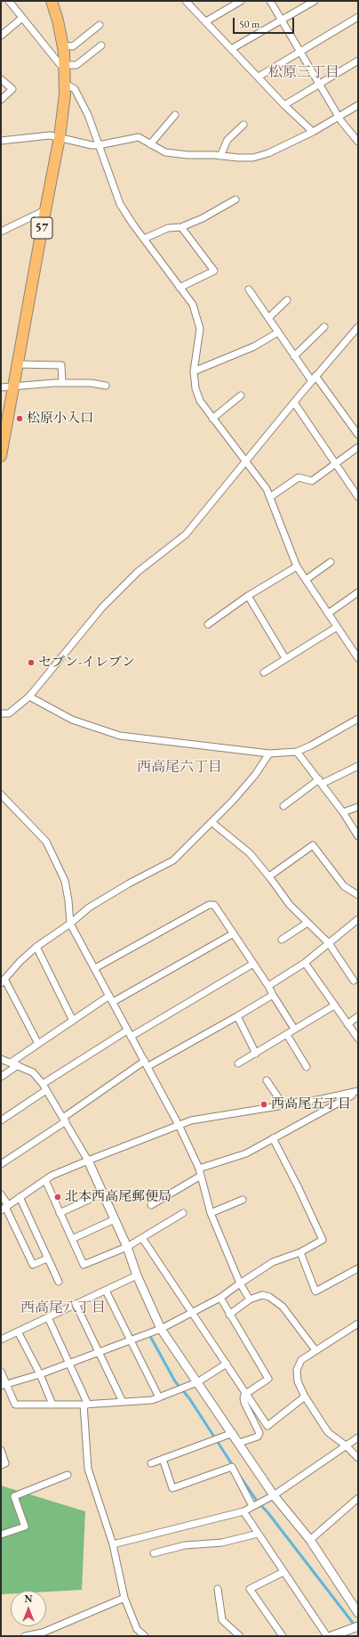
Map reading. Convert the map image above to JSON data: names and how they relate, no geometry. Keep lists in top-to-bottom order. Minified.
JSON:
{"streets":{"main road":["57"]},"districts":["松原三丁目","西高尾六丁目","西高尾八丁目"],"places":["松原小入口","セブン-イレブン","西高尾五丁目","北本西高尾郵便局"],"scale_bar":"50 m","north":"top"}
